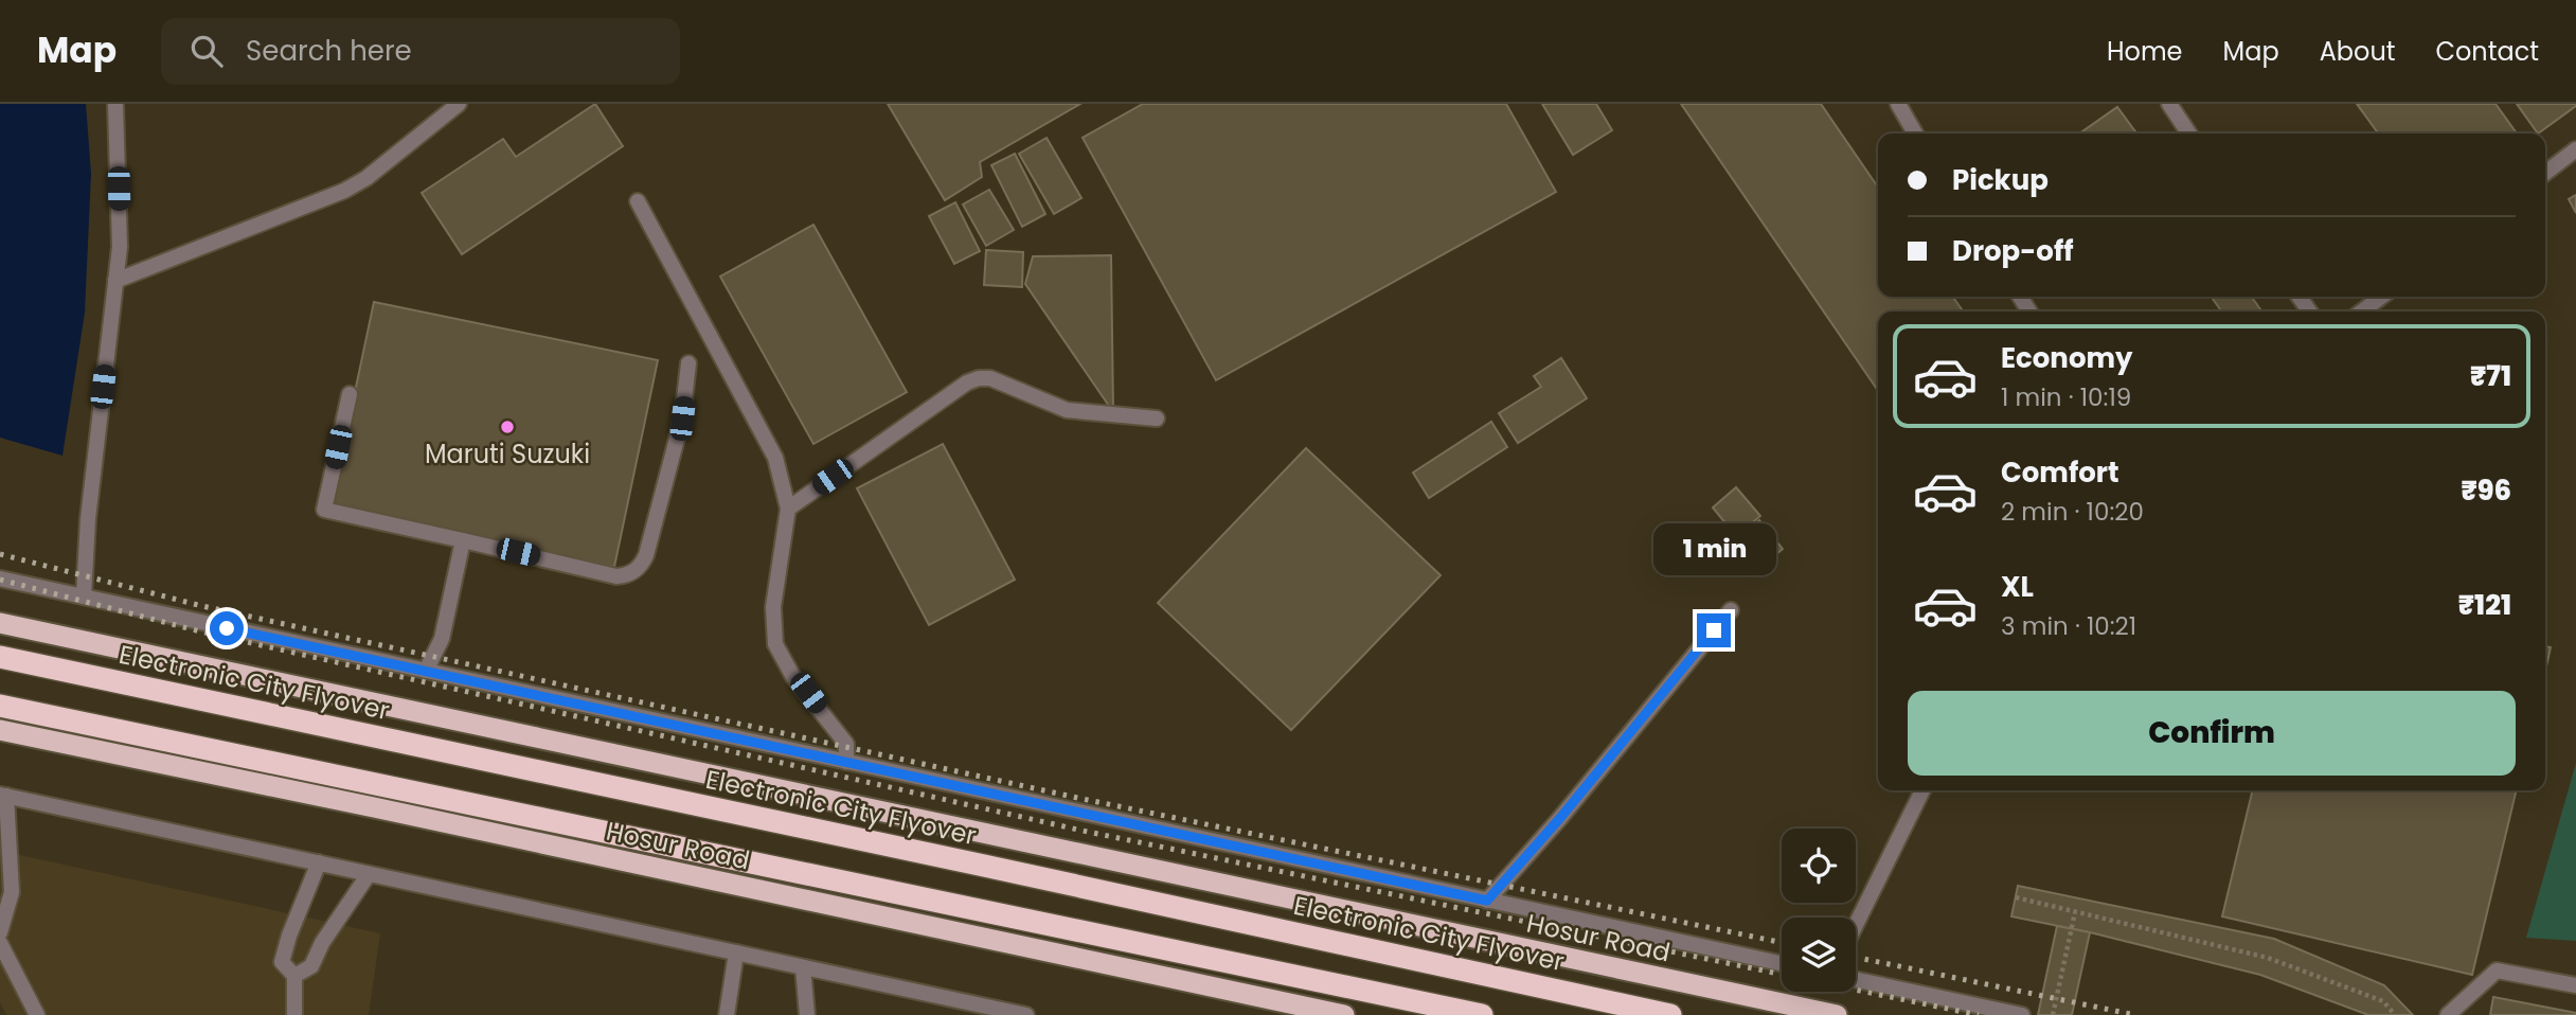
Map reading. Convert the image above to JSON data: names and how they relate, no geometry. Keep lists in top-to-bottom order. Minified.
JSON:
{"streets":{"highway":["Electronic City Flyover","Hosur Road"]},"places":["Maruti Suzuki"],"page":{"header":"Map","search":"Search here","nav":["Home","Map","About","Contact"],"banner":["Pickup","Drop-off"],"list":[{"name":"Economy","note":"1 min · 10:19","value":"₹71"},{"name":"Comfort","note":"2 min · 10:20","value":"₹96"},{"name":"XL","note":"3 min · 10:21","value":"₹121"}],"bubble":"1 min","buttons":"Confirm"}}
